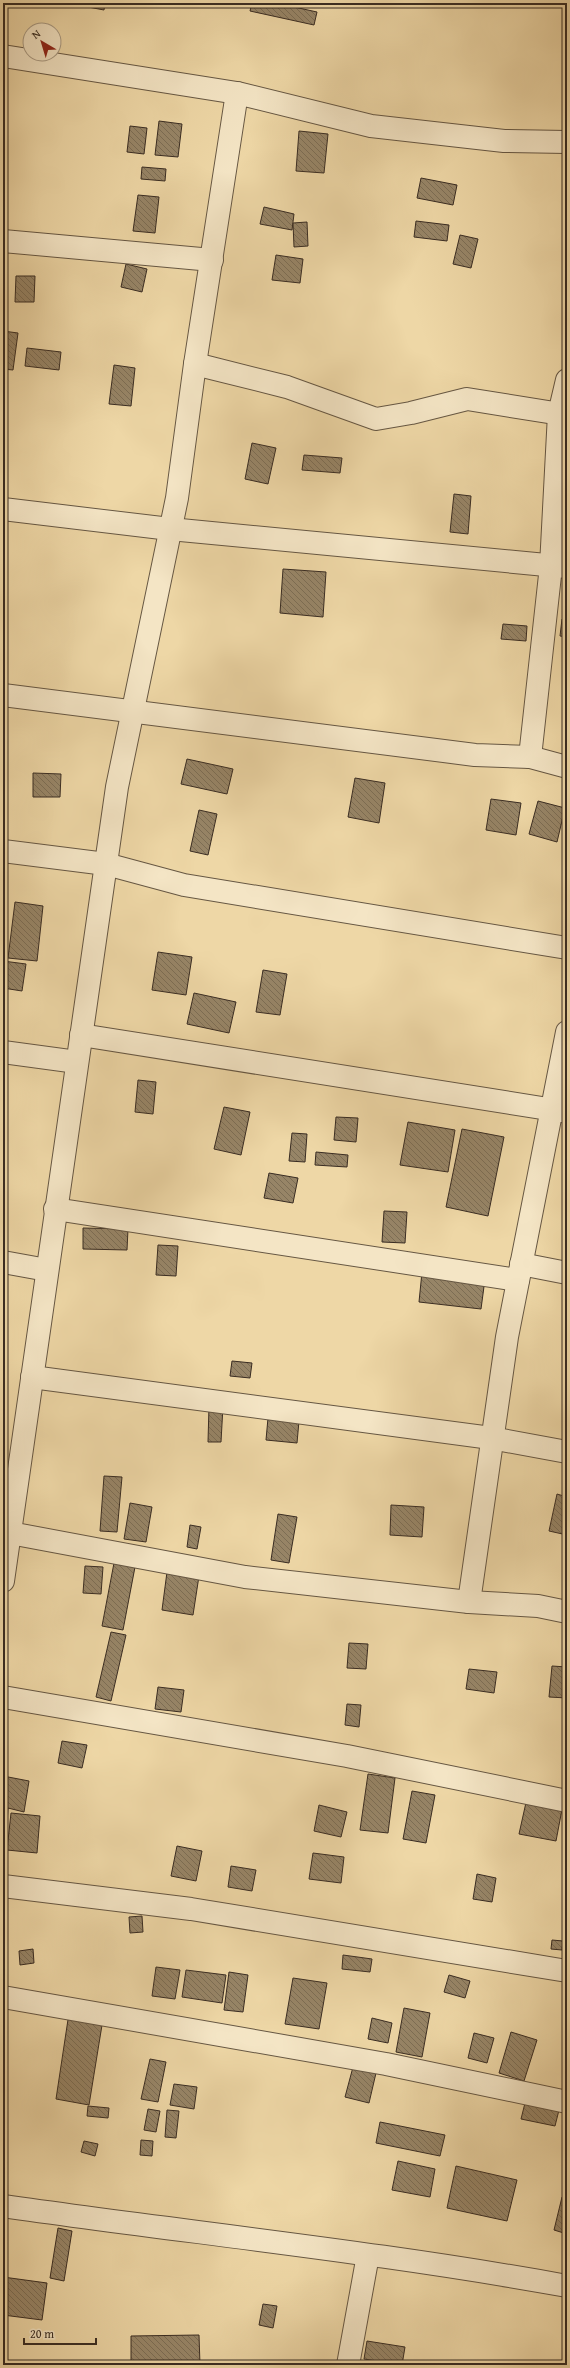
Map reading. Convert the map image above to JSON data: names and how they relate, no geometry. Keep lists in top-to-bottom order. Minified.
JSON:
{"scale_bar":"20 m","north":"top left"}
